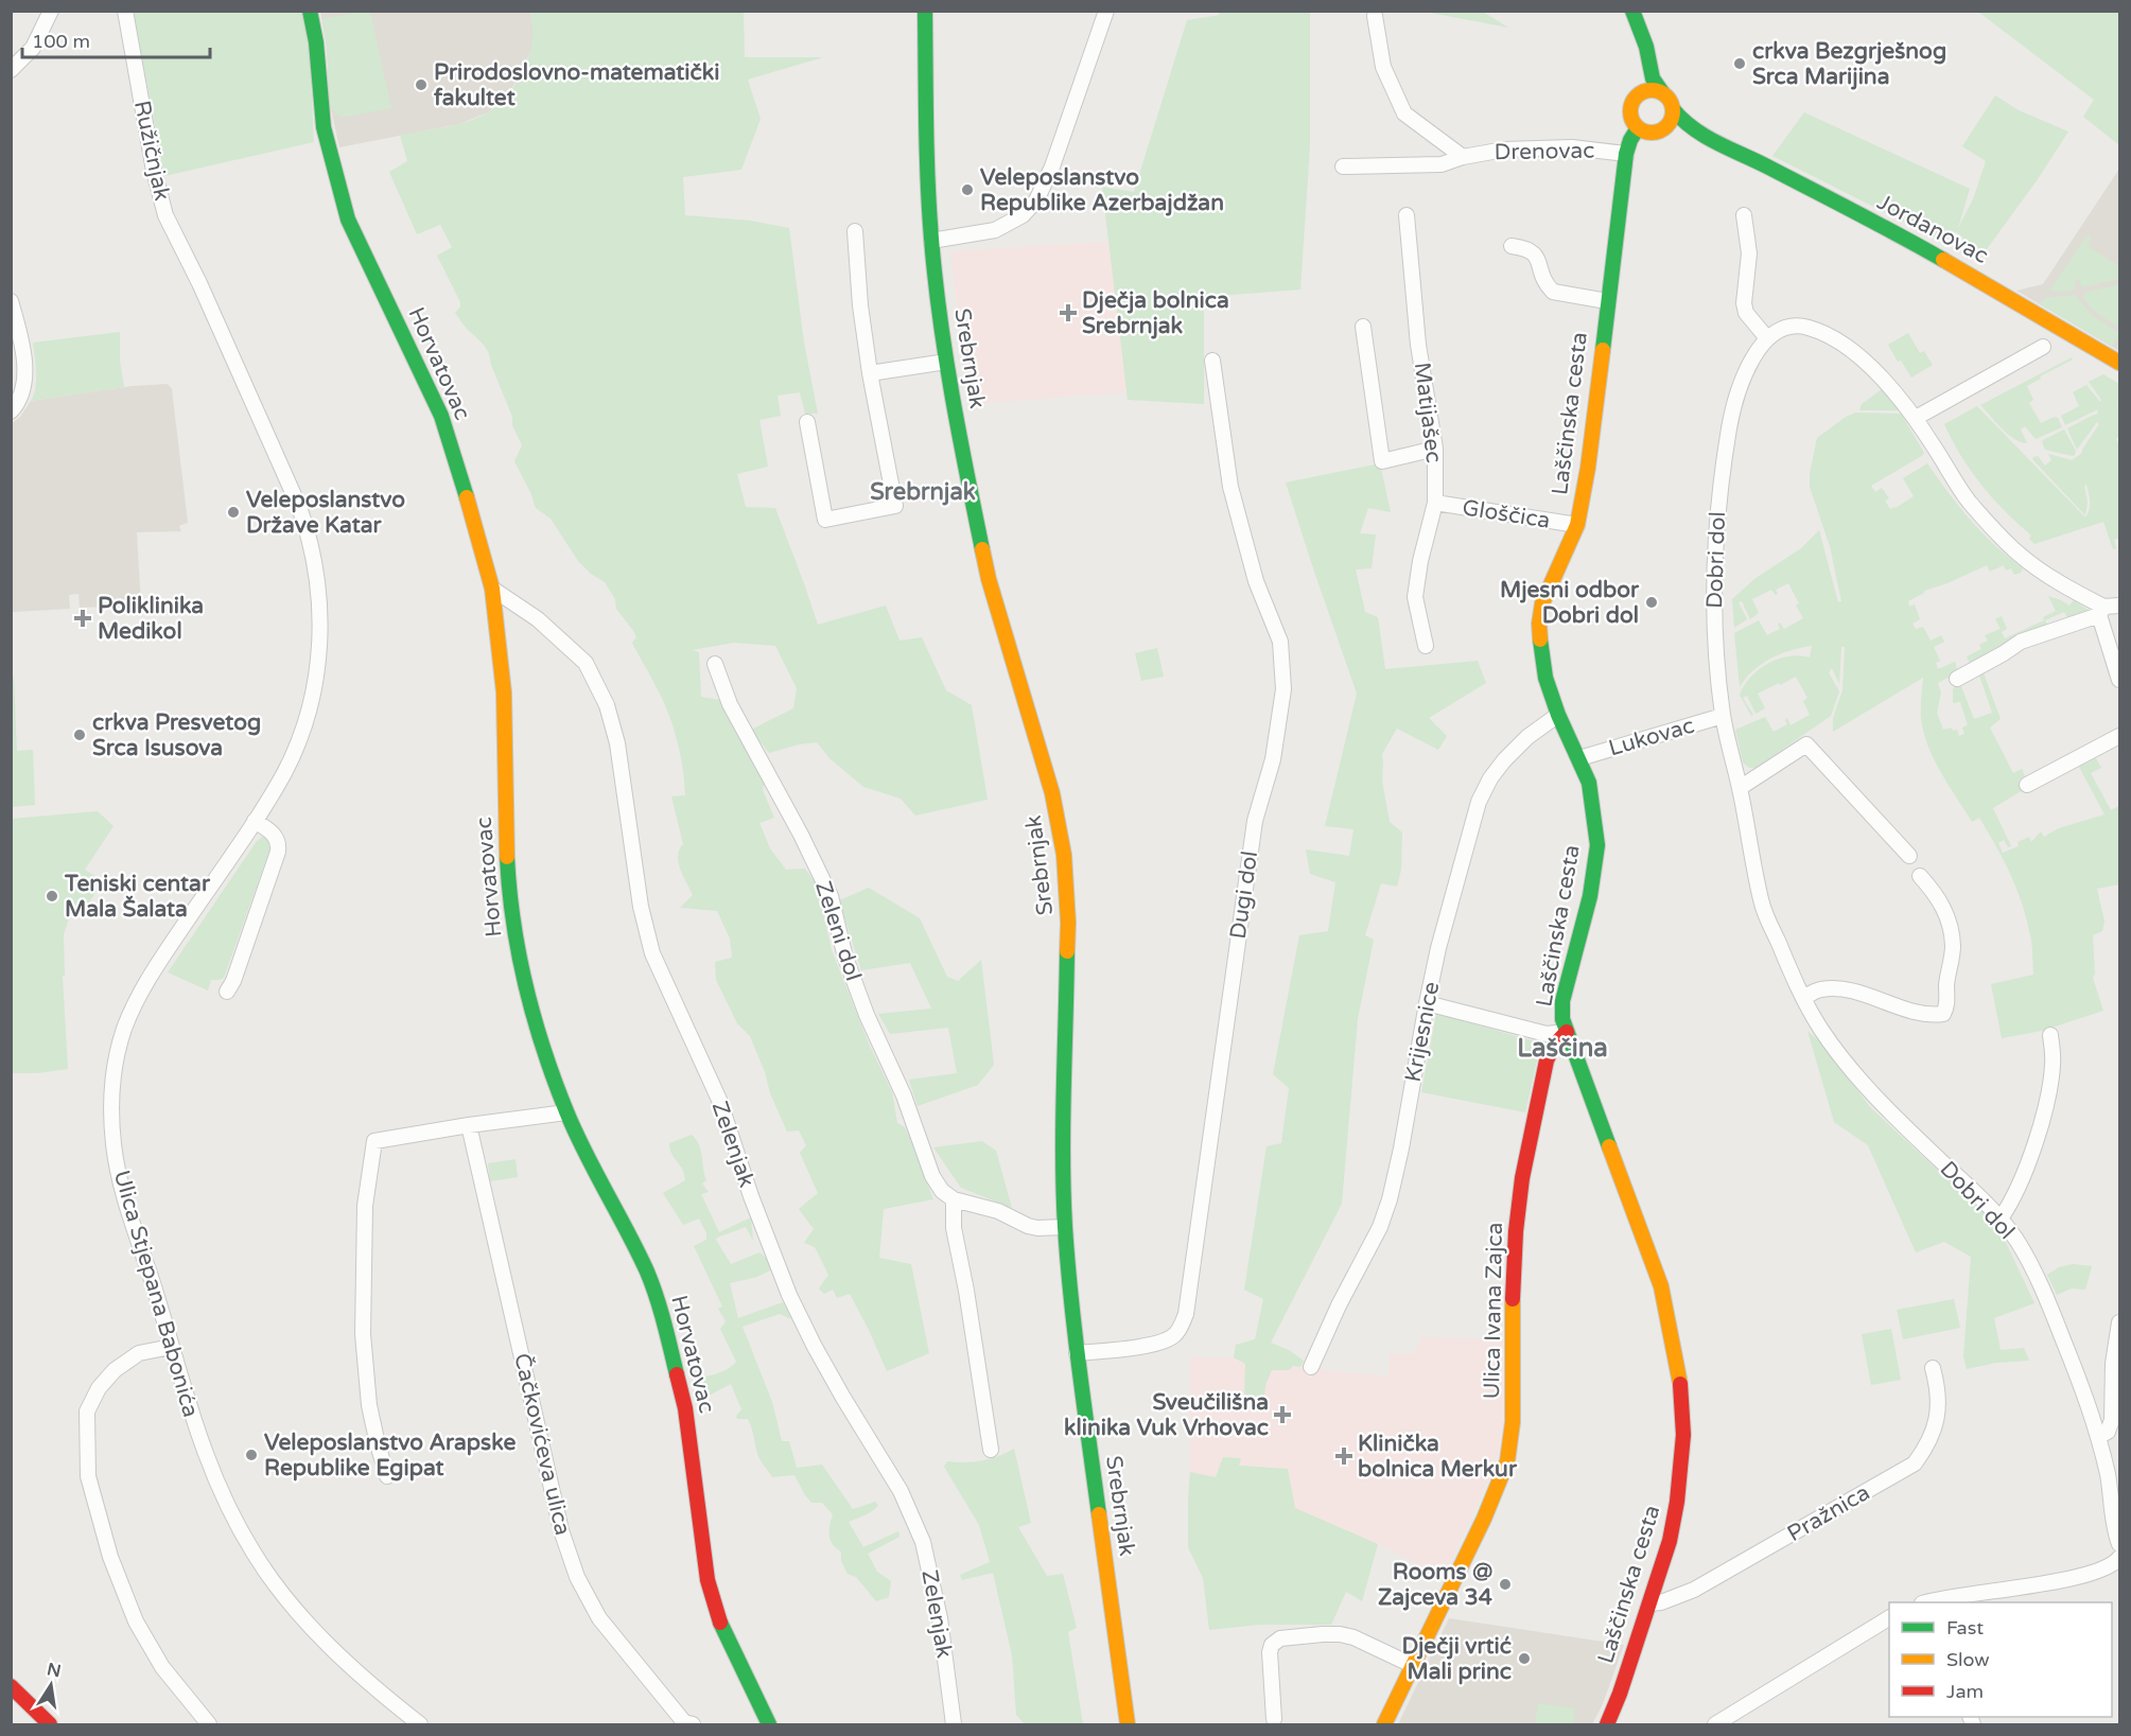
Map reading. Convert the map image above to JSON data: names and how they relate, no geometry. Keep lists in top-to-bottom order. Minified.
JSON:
{"streets":{"main road":["Jordanovac","Srebrnjak","Horvatovac","Laščinska cesta","Ulica Ivana Zajca"],"street":["Ružičnjak","Drenovac","Matijašec","Gloščica","Dobri dol","Lukovac","Dugi dol","Zeleni dol","Krijesnice","Zelenjak","Ulica Stjepana Babonića","Čačkovićeva ulica","Pražnica"]},"crossings":[["Ružičnjak","Ulica Stjepana Babonića"],["Drenovac","Laščinska cesta"],["Jordanovac","Laščinska cesta"],["Srebrnjak","Dugi dol"],["Horvatovac","Zelenjak"],["Matijašec","Gloščica"],["Laščinska cesta","Gloščica"],["Laščinska cesta","Lukovac"],["Laščinska cesta","Krijesnice"],["Laščinska cesta","Ulica Ivana Zajca"],["Laščinska cesta","Pražnica"],["Dobri dol","Lukovac"]],"districts":["Srebrnjak","Laščina"],"places":{"other":["crkva Bezgrješnog Srca Marijina","Prirodoslovno-matematički fakultet","Veleposlanstvo Republike Azerbajdžan","Veleposlanstvo Države Katar","Mjesni odbor Dobri dol","crkva Presvetog Srca Isusova","Teniski centar Mala Šalata","Veleposlanstvo Arapske Republike Egipat","Rooms @ Zajceva 34","Dječji vrtić Mali princ"],"health":["Dječja bolnica Srebrnjak","Poliklinika Medikol","Sveučilišna klinika Vuk Vrhovac","Klinička bolnica Merkur"]},"legend":["Fast","Slow","Jam"],"scale_bar":"100 m","north":"top"}
